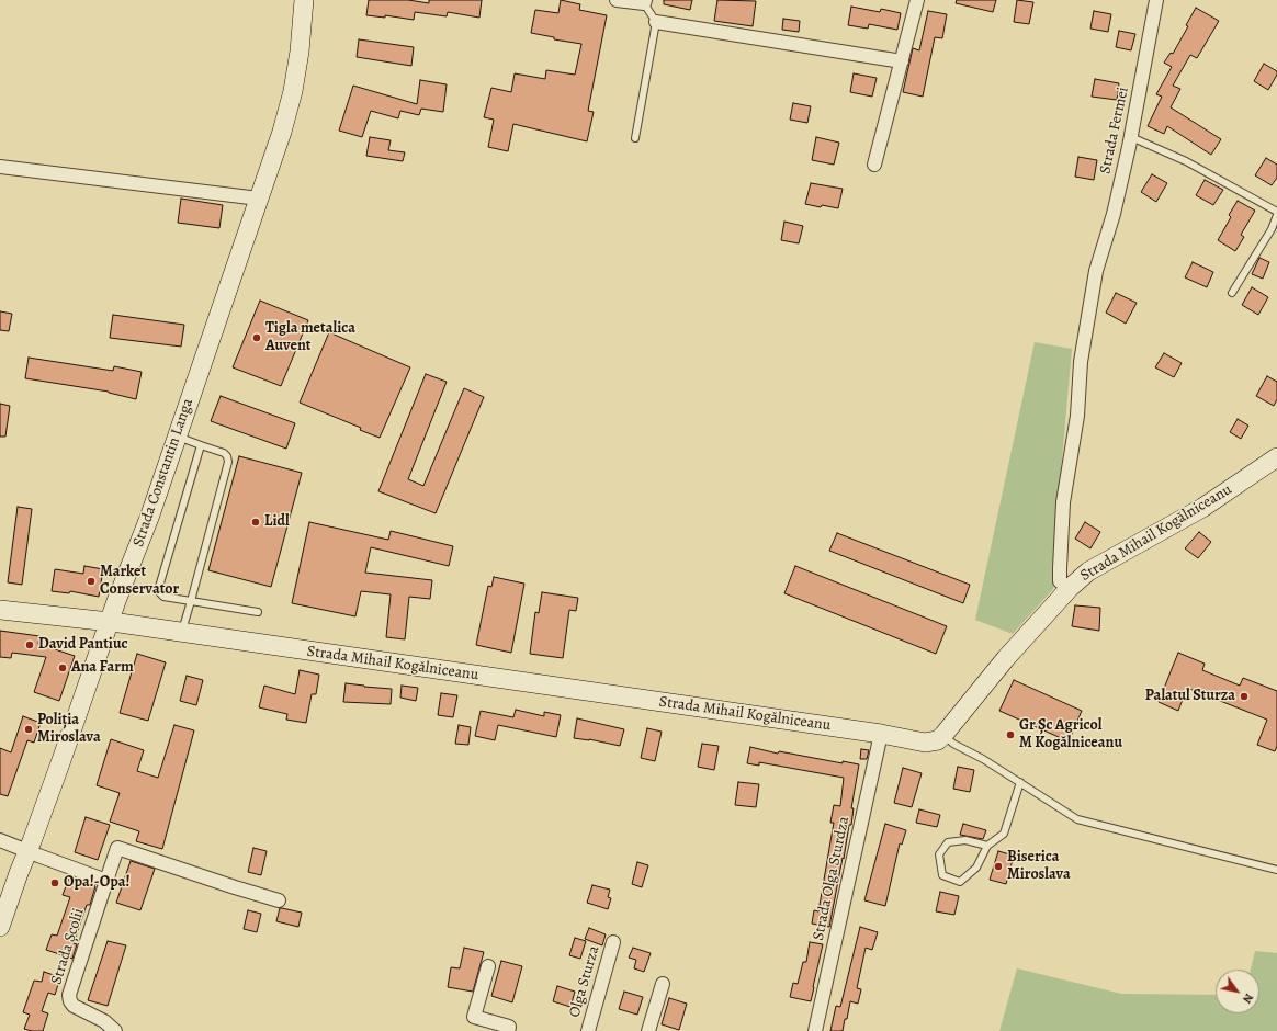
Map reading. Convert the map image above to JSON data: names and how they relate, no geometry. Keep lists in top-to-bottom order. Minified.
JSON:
{"streets":{"street":["Strada Fermei","Strada Constantin Langa","Strada Mihail Kogălniceanu","Strada Olga Sturdza","Strada Școlii","Olga Sturza"]},"crossings":[["Strada Fermei","Strada Mihail Kogălniceanu"],["Strada Constantin Langa","Strada Mihail Kogălniceanu"],["Strada Mihail Kogălniceanu","Strada Olga Sturdza"]],"places":["Tigla metalica Auvent","Lidl","Market Conservator","David Pantiuc","Ana Farm","Palatul Sturza","Poliția Miroslava","Gr Șc Agricol M Kogălniceanu","Biserica Miroslava","Opa!-Opa!"],"north":"bottom right"}
